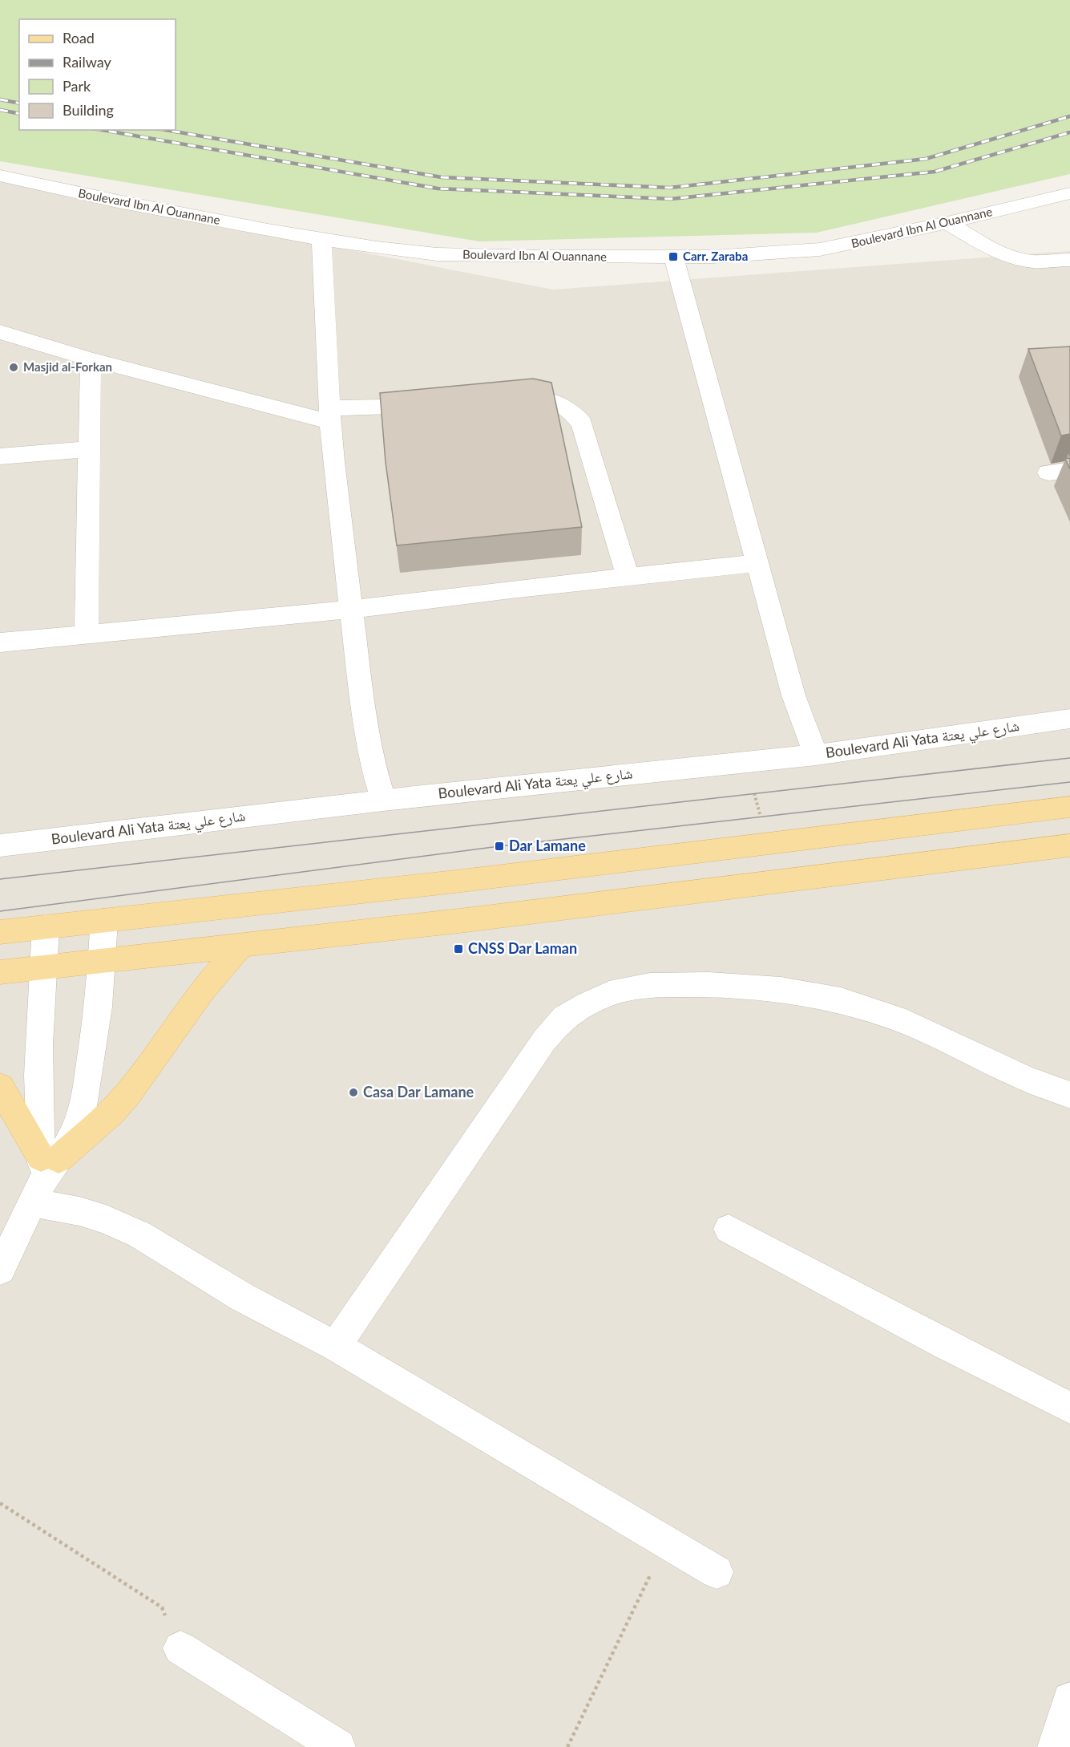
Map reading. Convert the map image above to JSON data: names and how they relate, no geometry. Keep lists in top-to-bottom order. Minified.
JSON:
{"streets":{"street":["Boulevard Ibn Al Ouannane","Boulevard Ali Yata شارع علي يعتة"]},"places":{"transit":["Carr. Zaraba","Dar Lamane","CNSS Dar Laman"],"other":["Masjid al-Forkan","Casa Dar Lamane"]},"legend":["Road","Railway","Park","Building"]}
